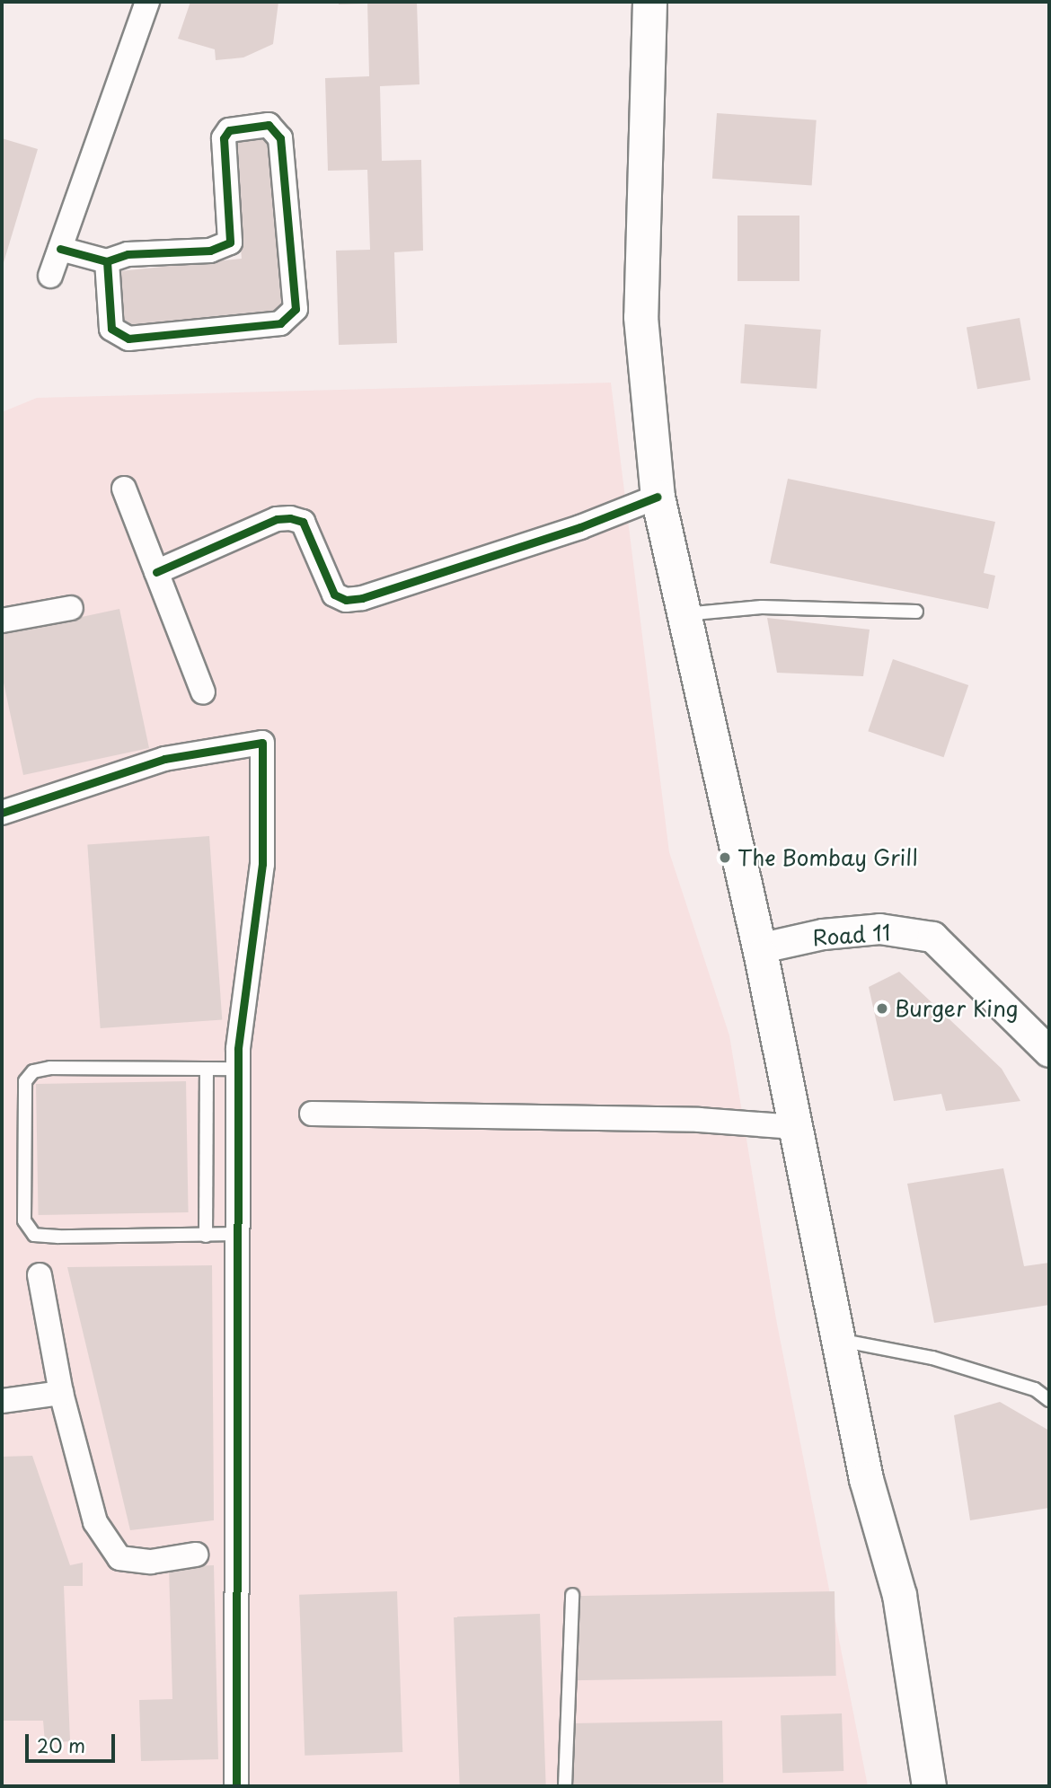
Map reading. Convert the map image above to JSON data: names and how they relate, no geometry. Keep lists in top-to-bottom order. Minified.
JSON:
{"streets":{"street":["Road 11"]},"places":["The Bombay Grill","Burger King"],"scale_bar":"20 m"}
